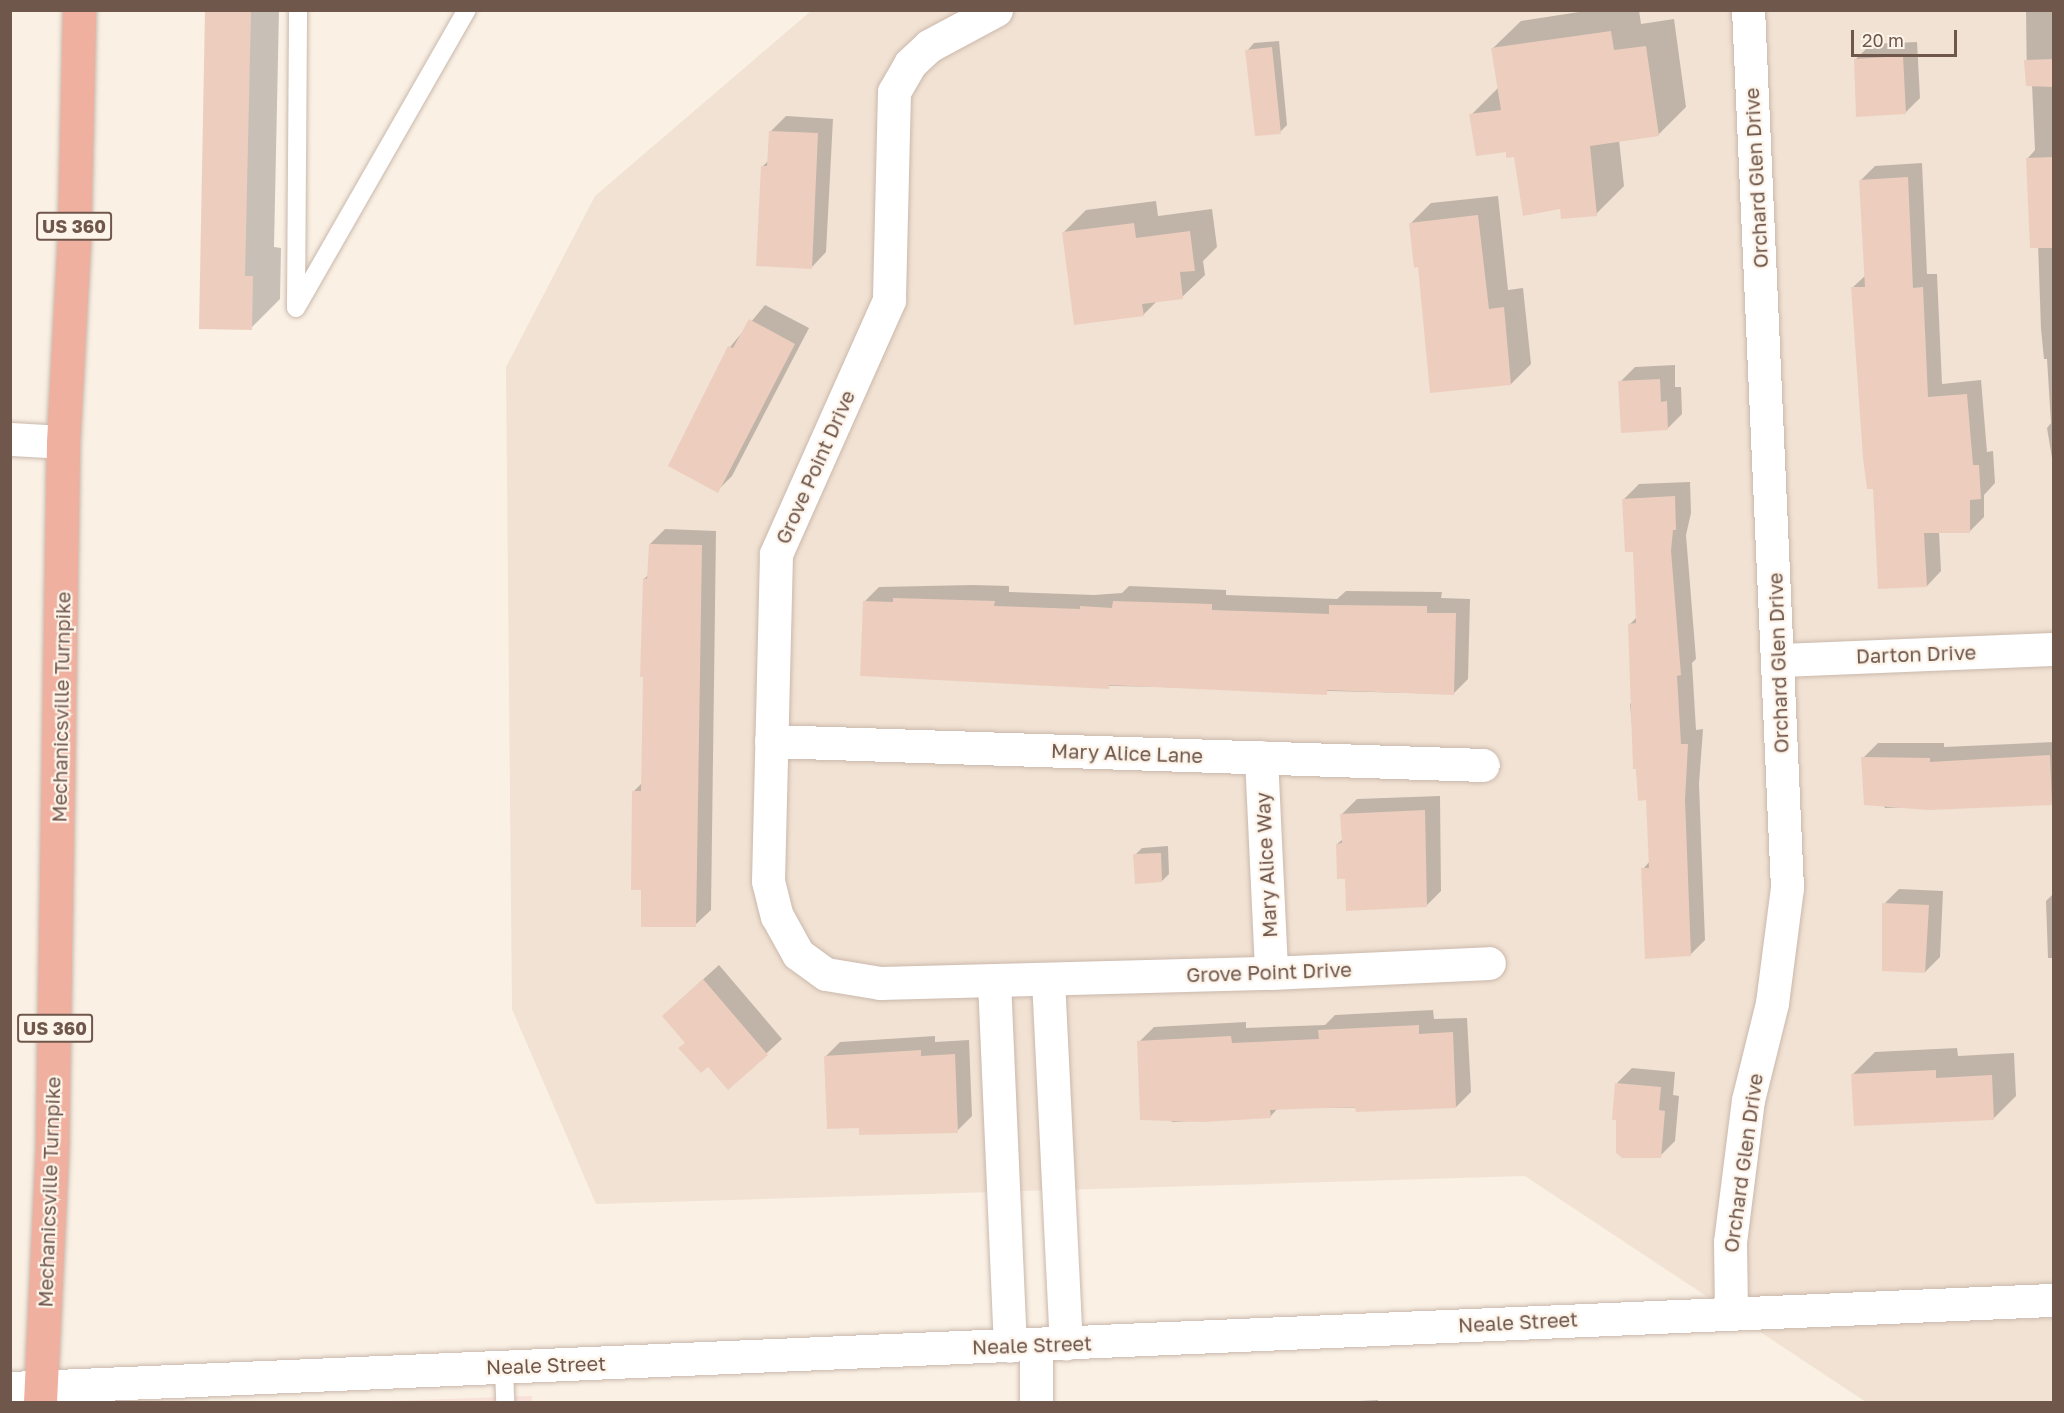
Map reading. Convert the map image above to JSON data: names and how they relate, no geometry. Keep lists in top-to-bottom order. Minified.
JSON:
{"streets":{"highway":["US 360","Mechanicsville Turnpike"],"street":["Orchard Glen Drive","Grove Point Drive","Darton Drive","Mary Alice Lane","Mary Alice Way","Neale Street"]},"crossings":[["Orchard Glen Drive","Darton Drive"],["Orchard Glen Drive","Neale Street"],["Grove Point Drive","Mary Alice Lane"],["Grove Point Drive","Mary Alice Way"],["Mechanicsville Turnpike","Neale Street"],["Mary Alice Lane","Mary Alice Way"]],"scale_bar":"20 m"}
